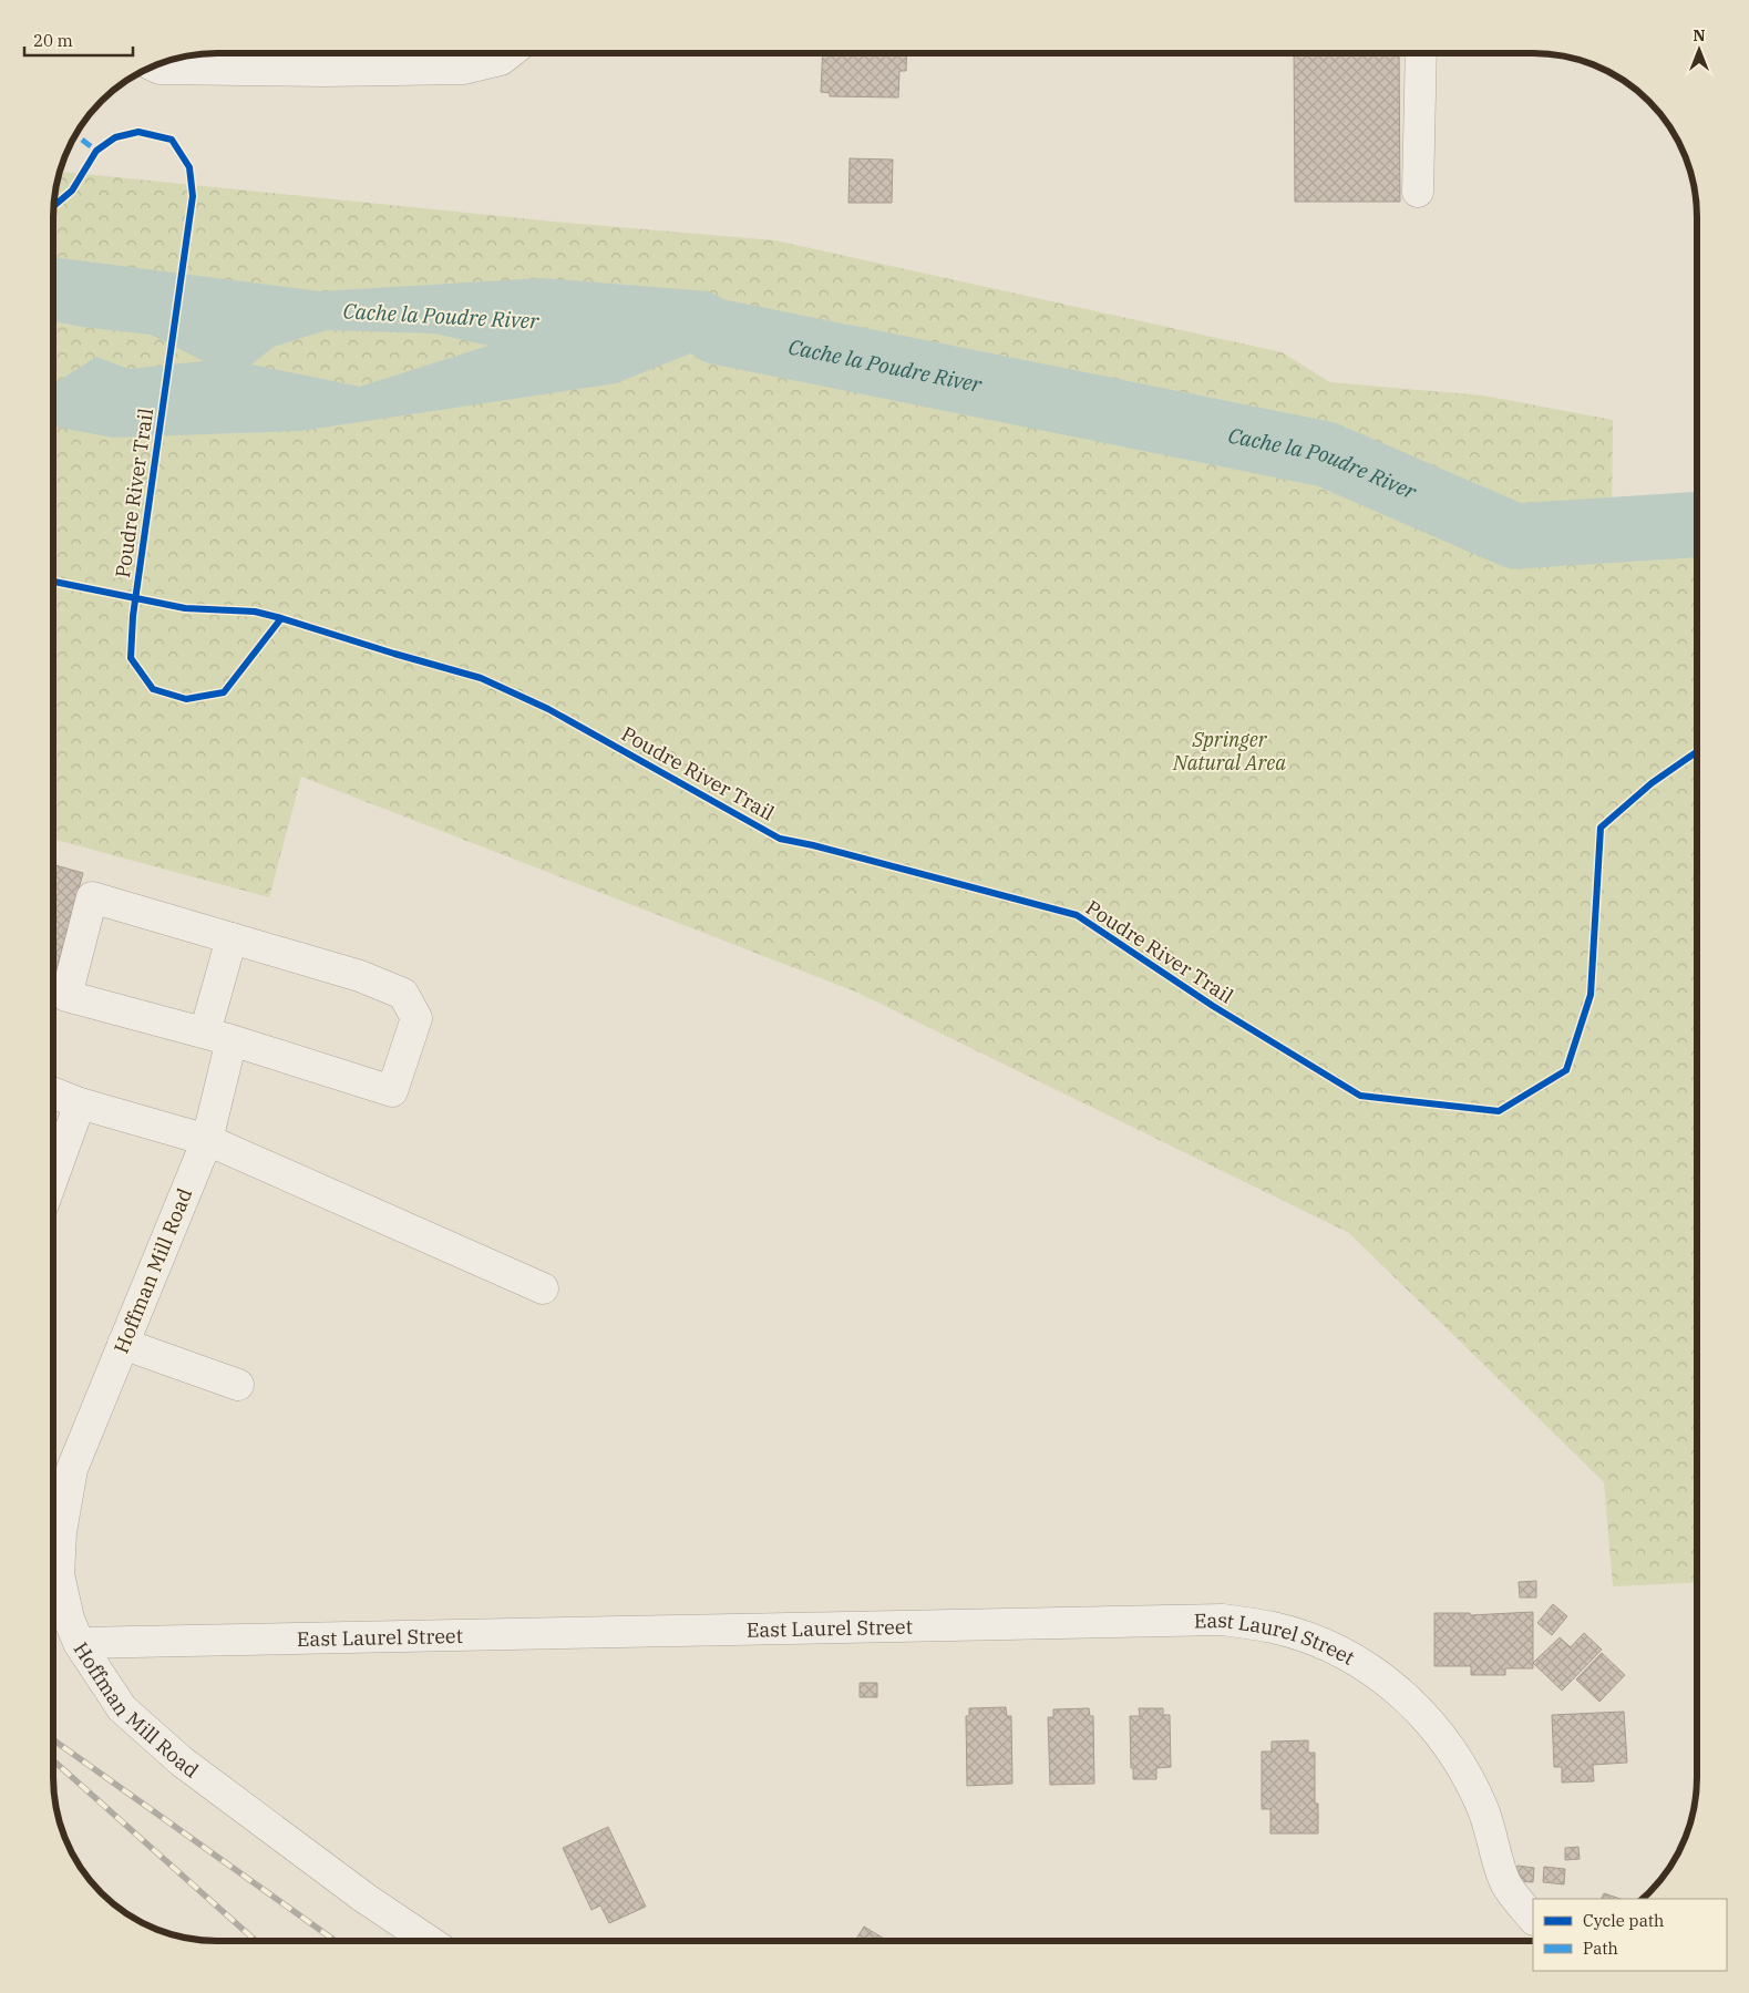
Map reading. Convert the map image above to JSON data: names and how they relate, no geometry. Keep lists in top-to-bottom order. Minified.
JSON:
{"streets":{"street":["Hoffman Mill Road","East Laurel Street"],"cycle path":["Poudre River Trail"]},"crossings":[["Hoffman Mill Road","East Laurel Street"]],"water":["Cache la Poudre River"],"parks":["Springer Natural Area"],"legend":["Cycle path","Path"],"scale_bar":"20 m","north":"top"}
